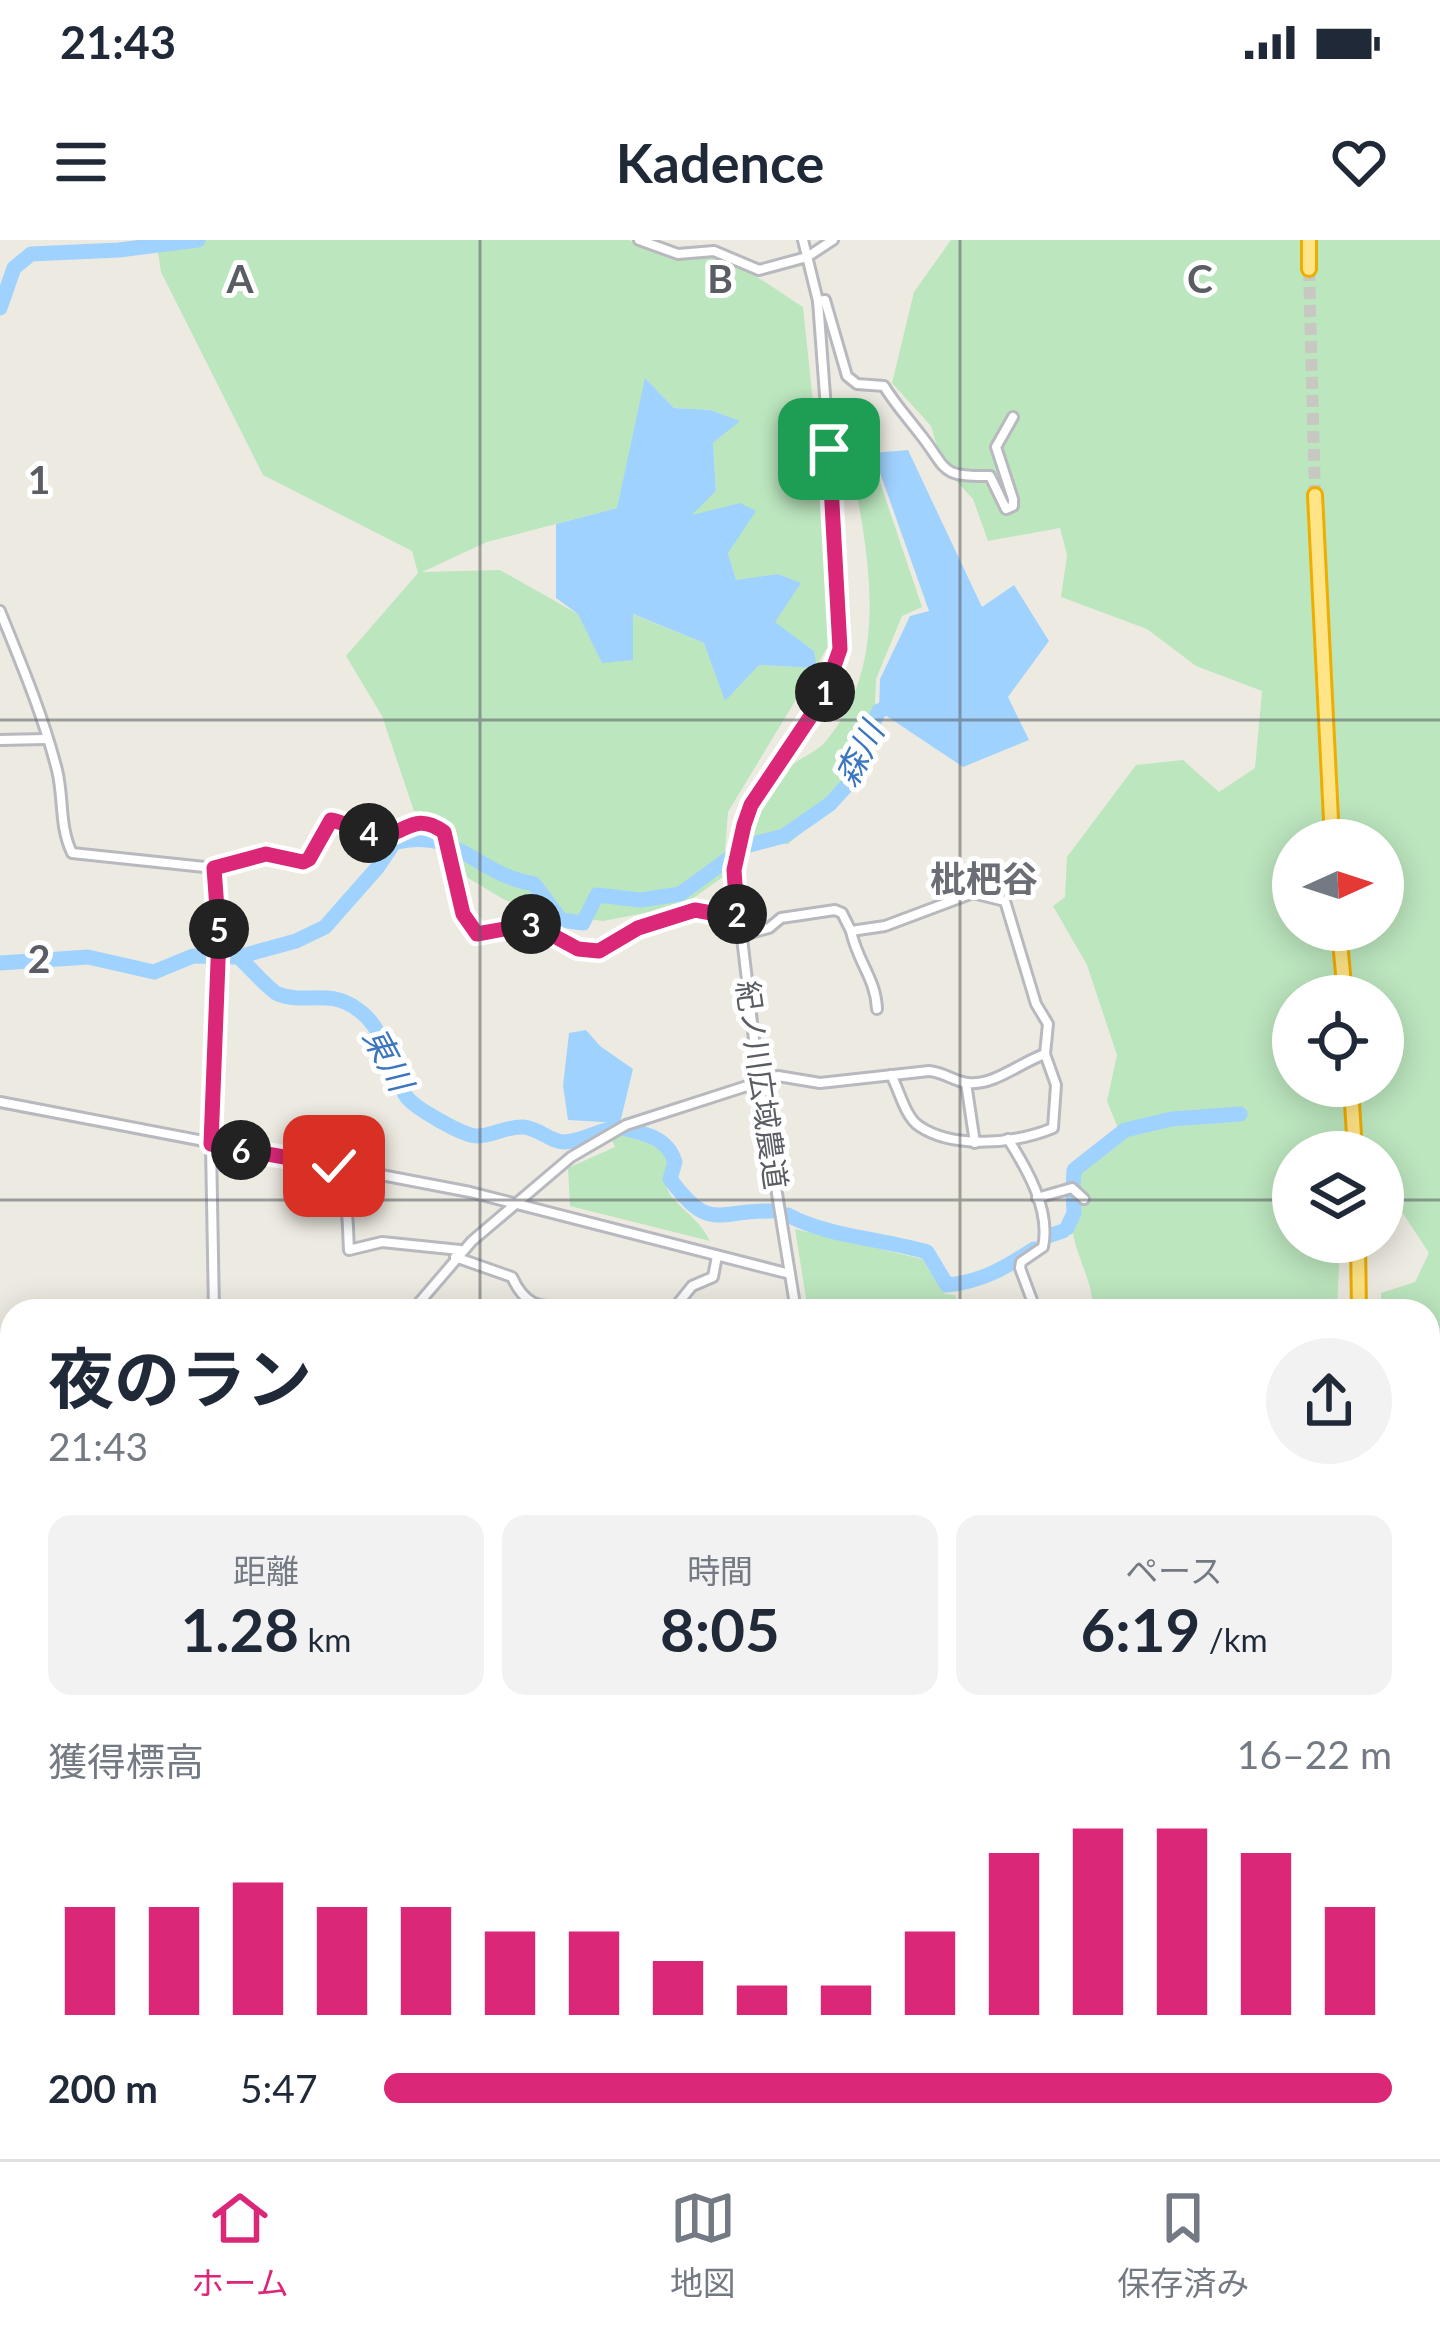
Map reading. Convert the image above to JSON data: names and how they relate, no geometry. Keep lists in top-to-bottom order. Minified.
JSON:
{"streets":{"street":["紀ノ川広域農道"]},"districts":["枇杷谷"],"water":["森川","東川"],"north":"right","page":{"status":"21:43","header":"Kadence","pins":["1","4","2","3","5","6"],"heading":["夜のラン","21:43"],"stats":[["距離","1.28 km"],["時間","8:05"],["ペース","6:19 /km"]],"chart":["獲得標高","16–22 m"],"list":[{"name":"200 m","note":"5:47"}],"tabs":["ホーム","地図","保存済み"]},"grid":{"columns":["A","B","C"],"rows":["1","2"]}}
